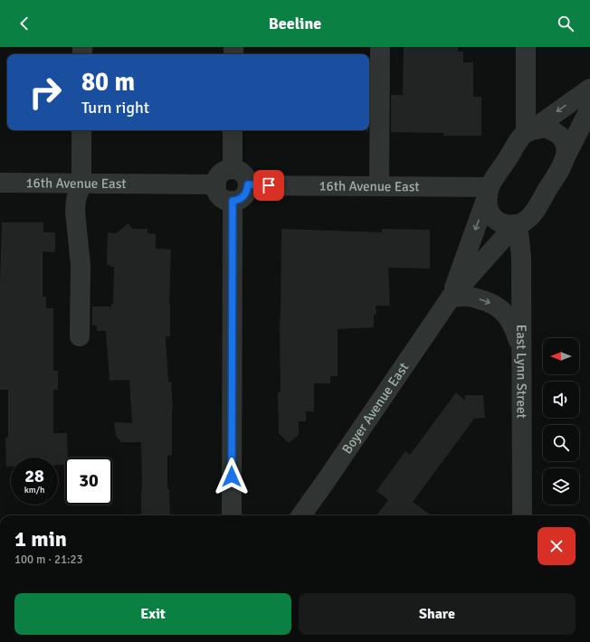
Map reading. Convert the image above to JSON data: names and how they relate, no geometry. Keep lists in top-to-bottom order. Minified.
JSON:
{"streets":{"street":["16th Avenue East","East Lynn Street","Boyer Avenue East"]},"crossings":[["16th Avenue East","Boyer Avenue East"],["East Lynn Street","Boyer Avenue East"]],"north":"left","page":{"header":"Beeline","turn":["80 m","Turn right"],"speed":"28 km/h","limit":"30","heading":["1 min","100 m · 21:23"],"buttons":["Exit","Share"]}}
